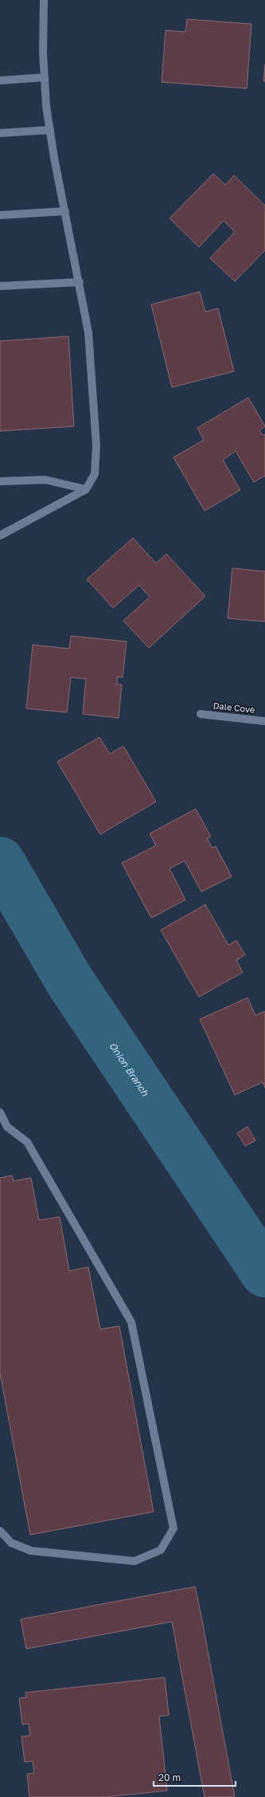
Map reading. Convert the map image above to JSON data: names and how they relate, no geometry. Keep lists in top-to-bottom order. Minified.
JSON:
{"streets":{"street":["Dale Cove"]},"water":["Onion Branch"],"scale_bar":"20 m"}
